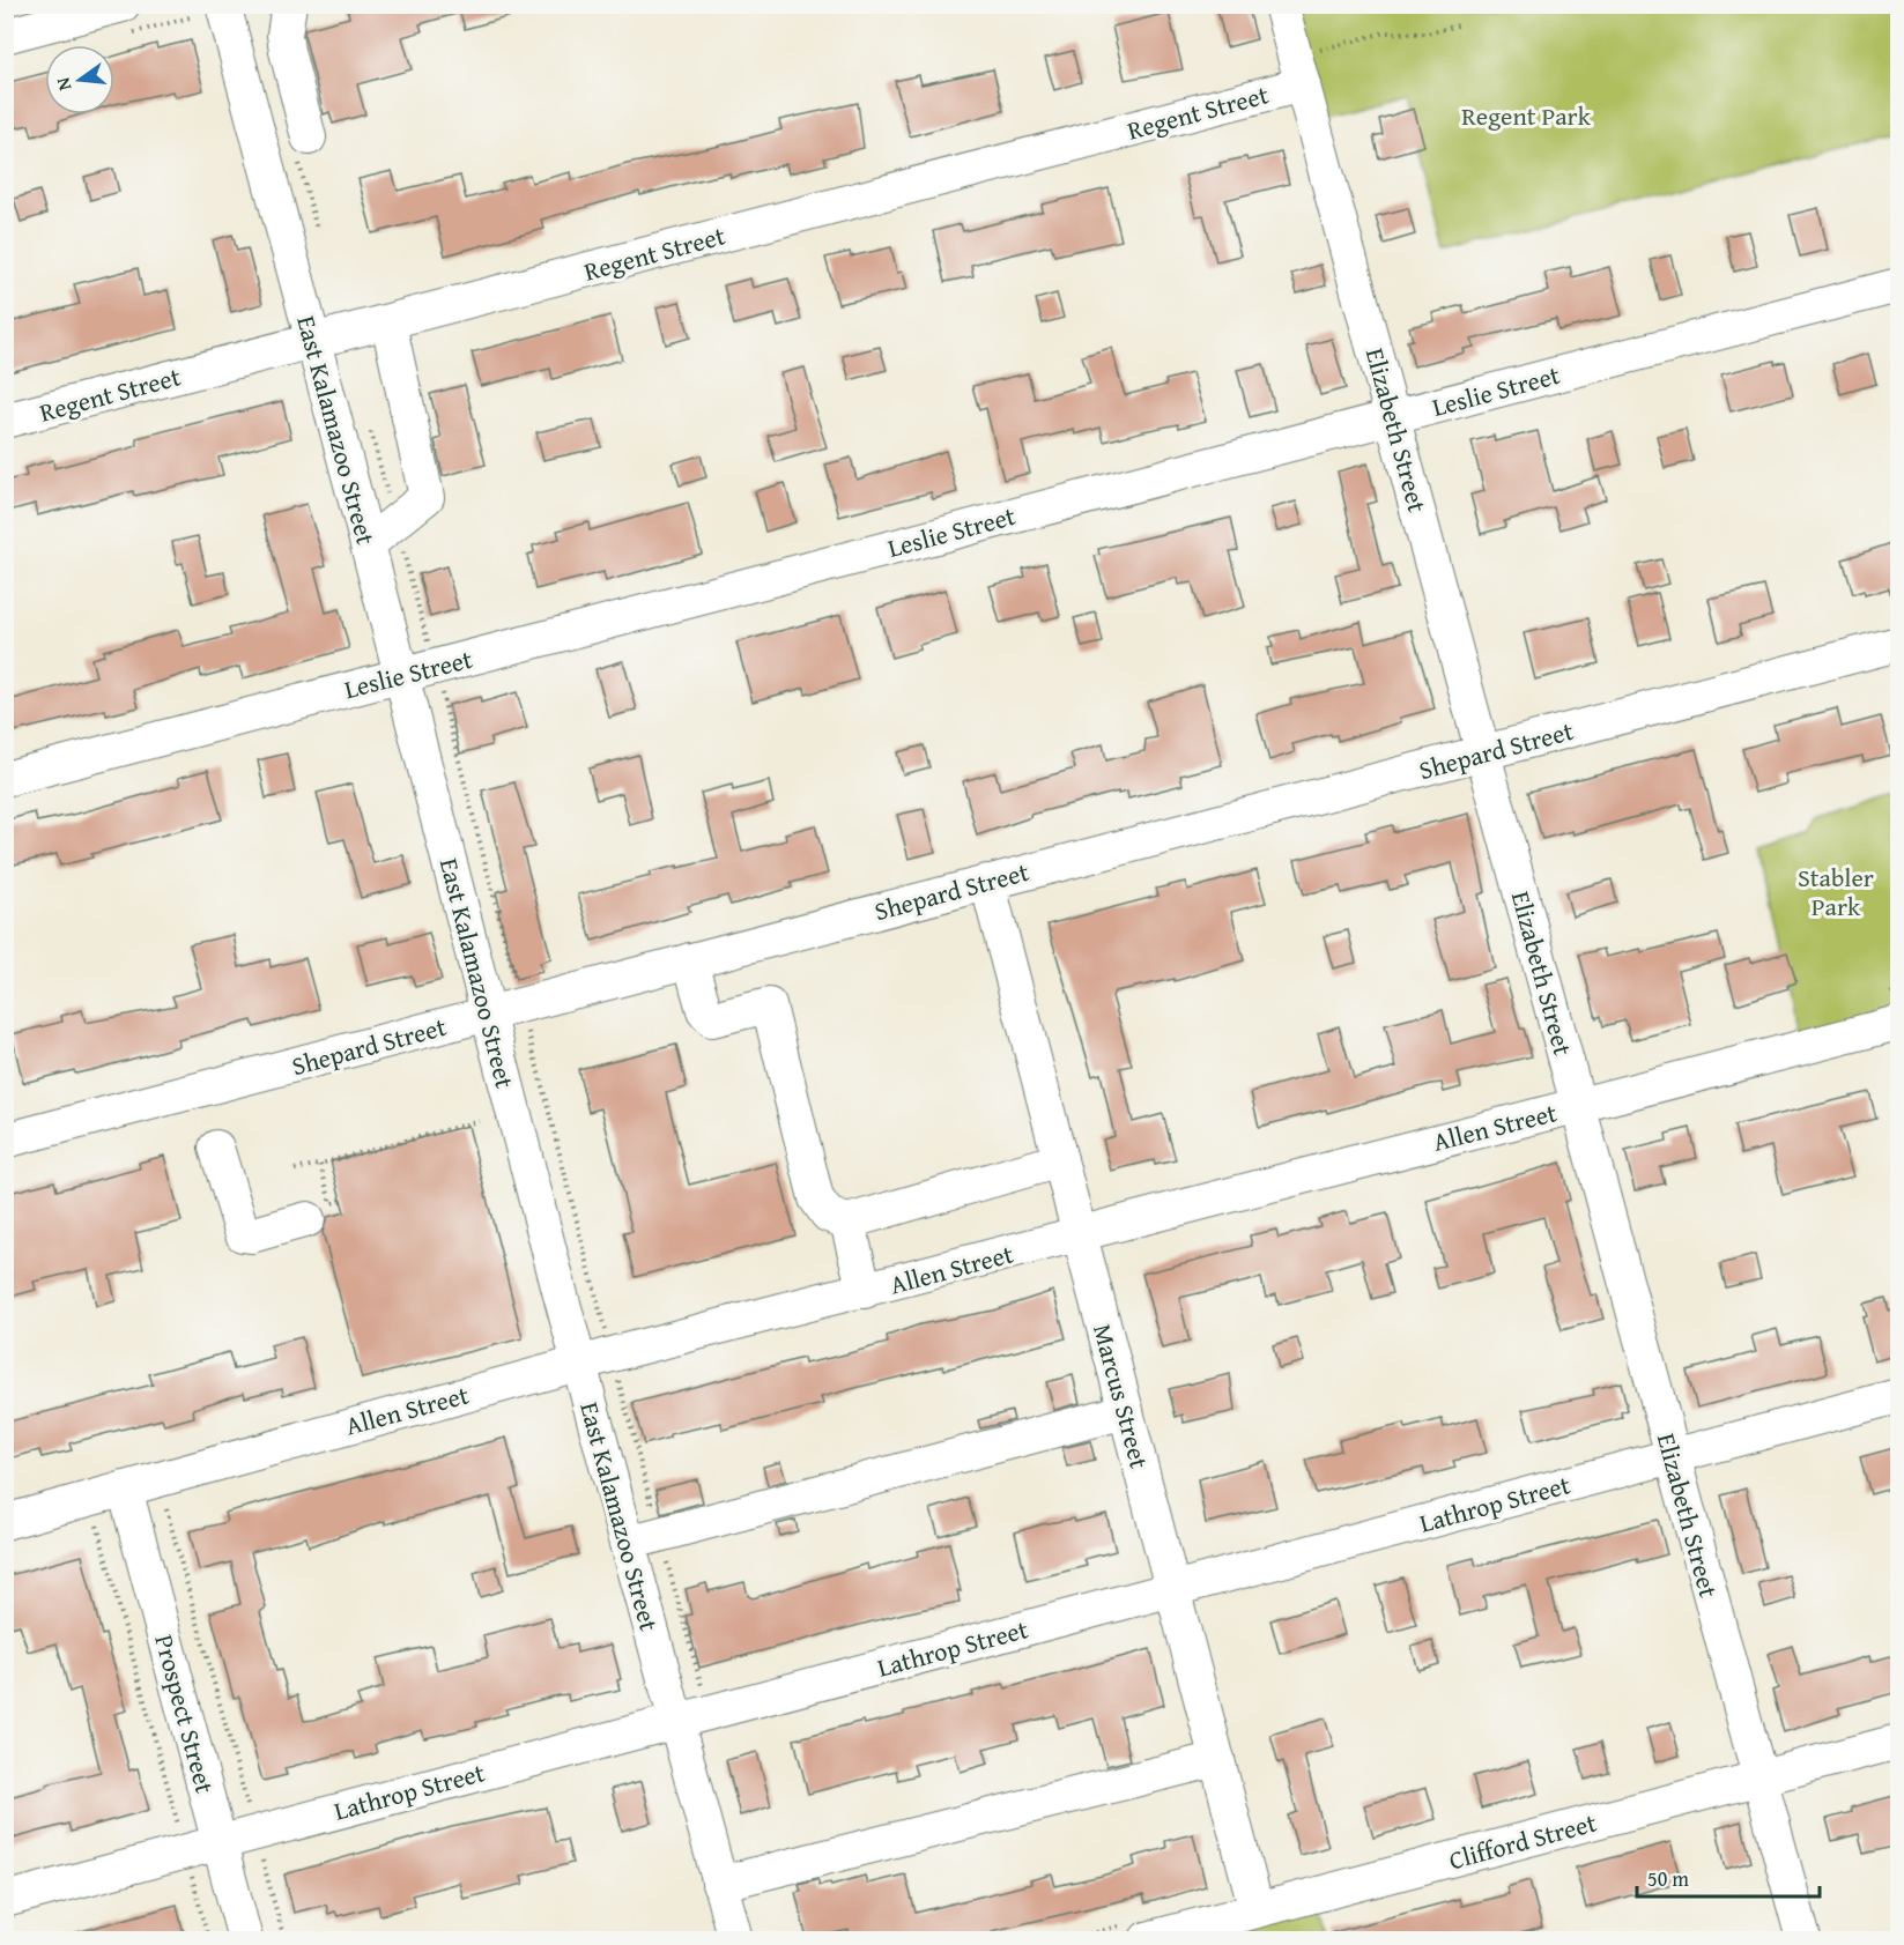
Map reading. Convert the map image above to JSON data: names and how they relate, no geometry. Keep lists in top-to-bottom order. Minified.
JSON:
{"streets":{"street":["Regent Street","Leslie Street","East Kalamazoo Street","Elizabeth Street","Shepard Street","Allen Street","Marcus Street","Lathrop Street","Prospect Street","Clifford Street"]},"crossings":[["Regent Street","East Kalamazoo Street"],["Regent Street","Elizabeth Street"],["Leslie Street","East Kalamazoo Street"],["Leslie Street","Elizabeth Street"],["East Kalamazoo Street","Shepard Street"],["East Kalamazoo Street","Allen Street"],["East Kalamazoo Street","Lathrop Street"],["Elizabeth Street","Shepard Street"],["Elizabeth Street","Allen Street"],["Elizabeth Street","Lathrop Street"],["Elizabeth Street","Clifford Street"],["Shepard Street","Marcus Street"],["Allen Street","Marcus Street"],["Allen Street","Prospect Street"],["Marcus Street","Lathrop Street"],["Marcus Street","Clifford Street"],["Lathrop Street","Prospect Street"]],"parks":["Regent Park","Stabler Park"],"scale_bar":"50 m","north":"left"}
